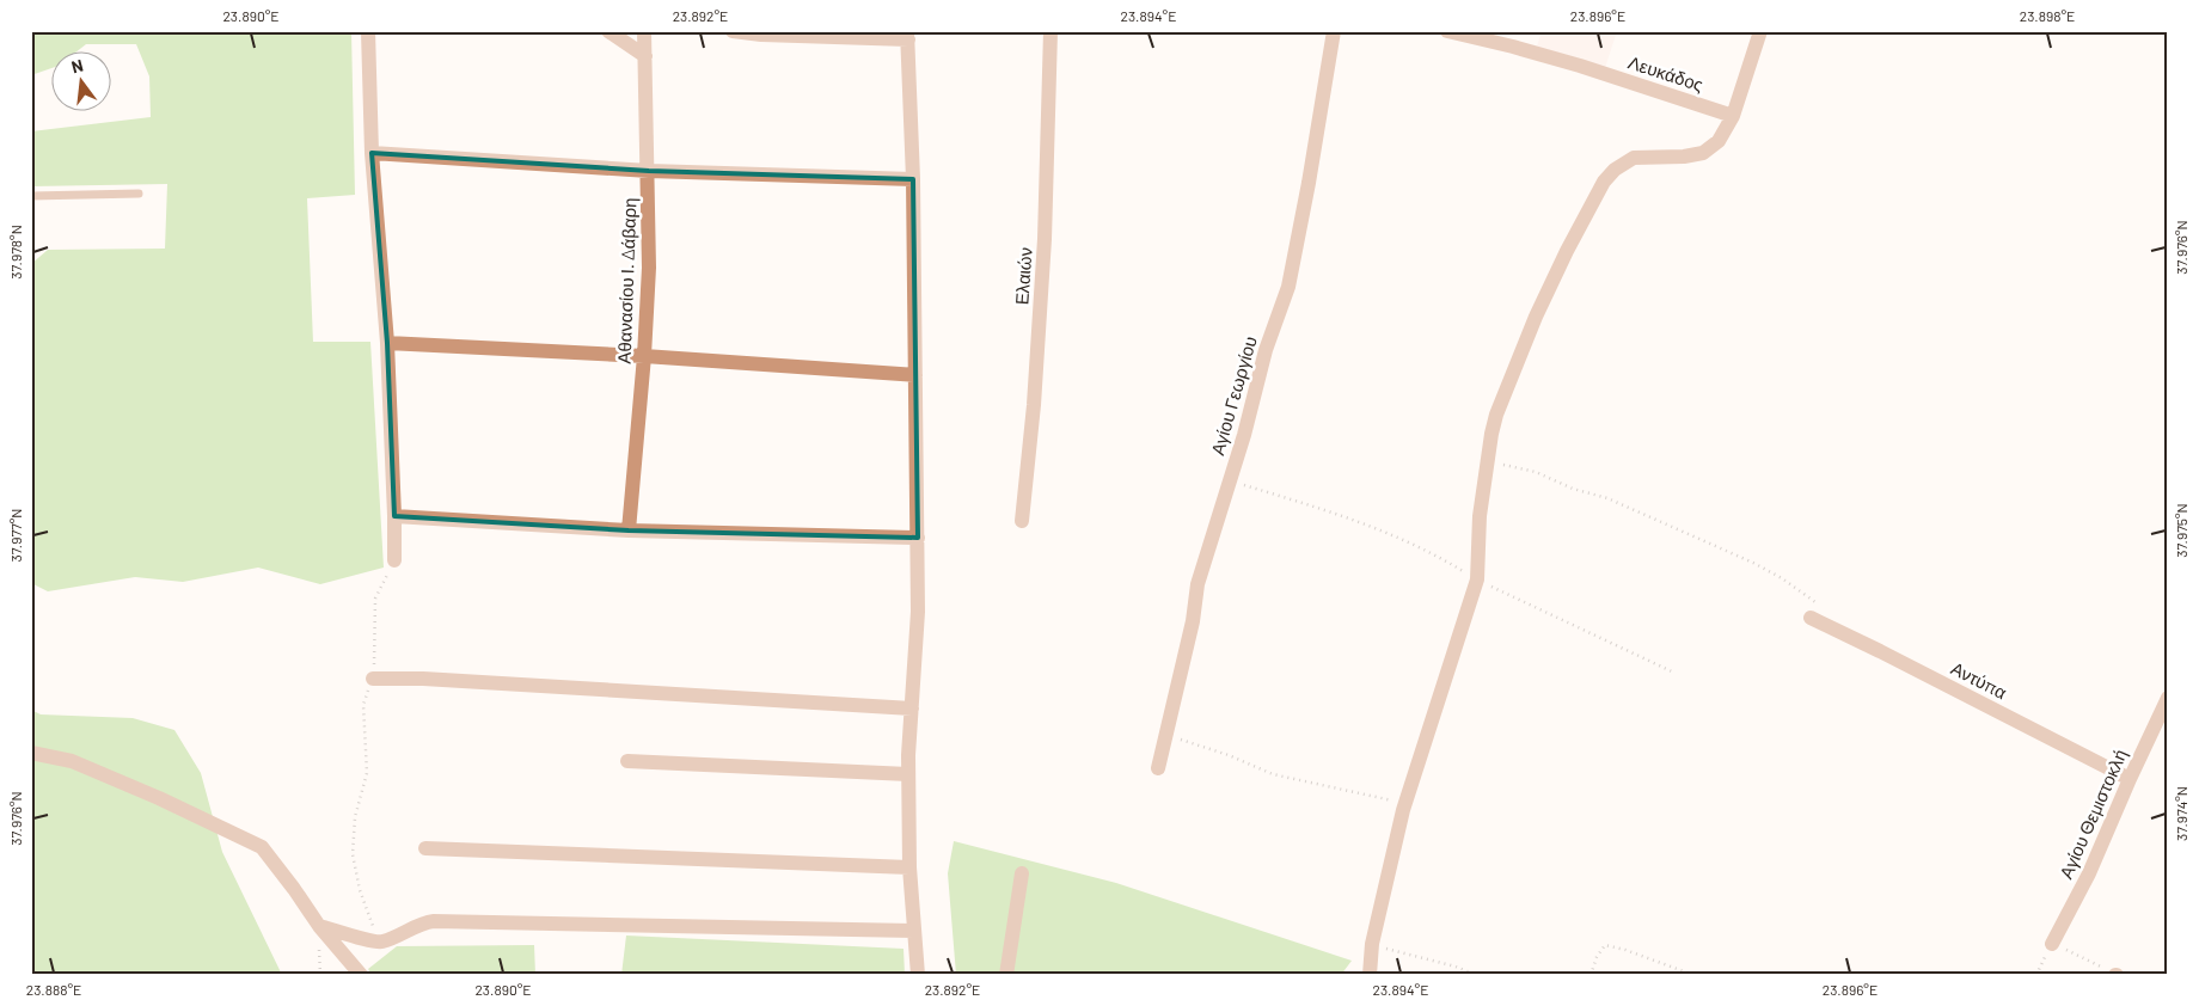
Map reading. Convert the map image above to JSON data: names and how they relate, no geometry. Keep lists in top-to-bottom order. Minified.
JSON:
{"streets":{"street":["Λευκάδος","Ελαιών","Αθανασίου Ι. Δάβαρη","Αγίου Γεωργίου","Αντύπα","Αγίου Θεμιστοκλή"]},"crossings":[["Αντύπα","Αγίου Θεμιστοκλή"]],"north":"top","coordinates":["23.890°E","23.892°E","23.894°E","23.896°E","23.898°E","37.976°N","37.978°N","37.975°N","37.977°N","37.974°N","23.888°E"]}
